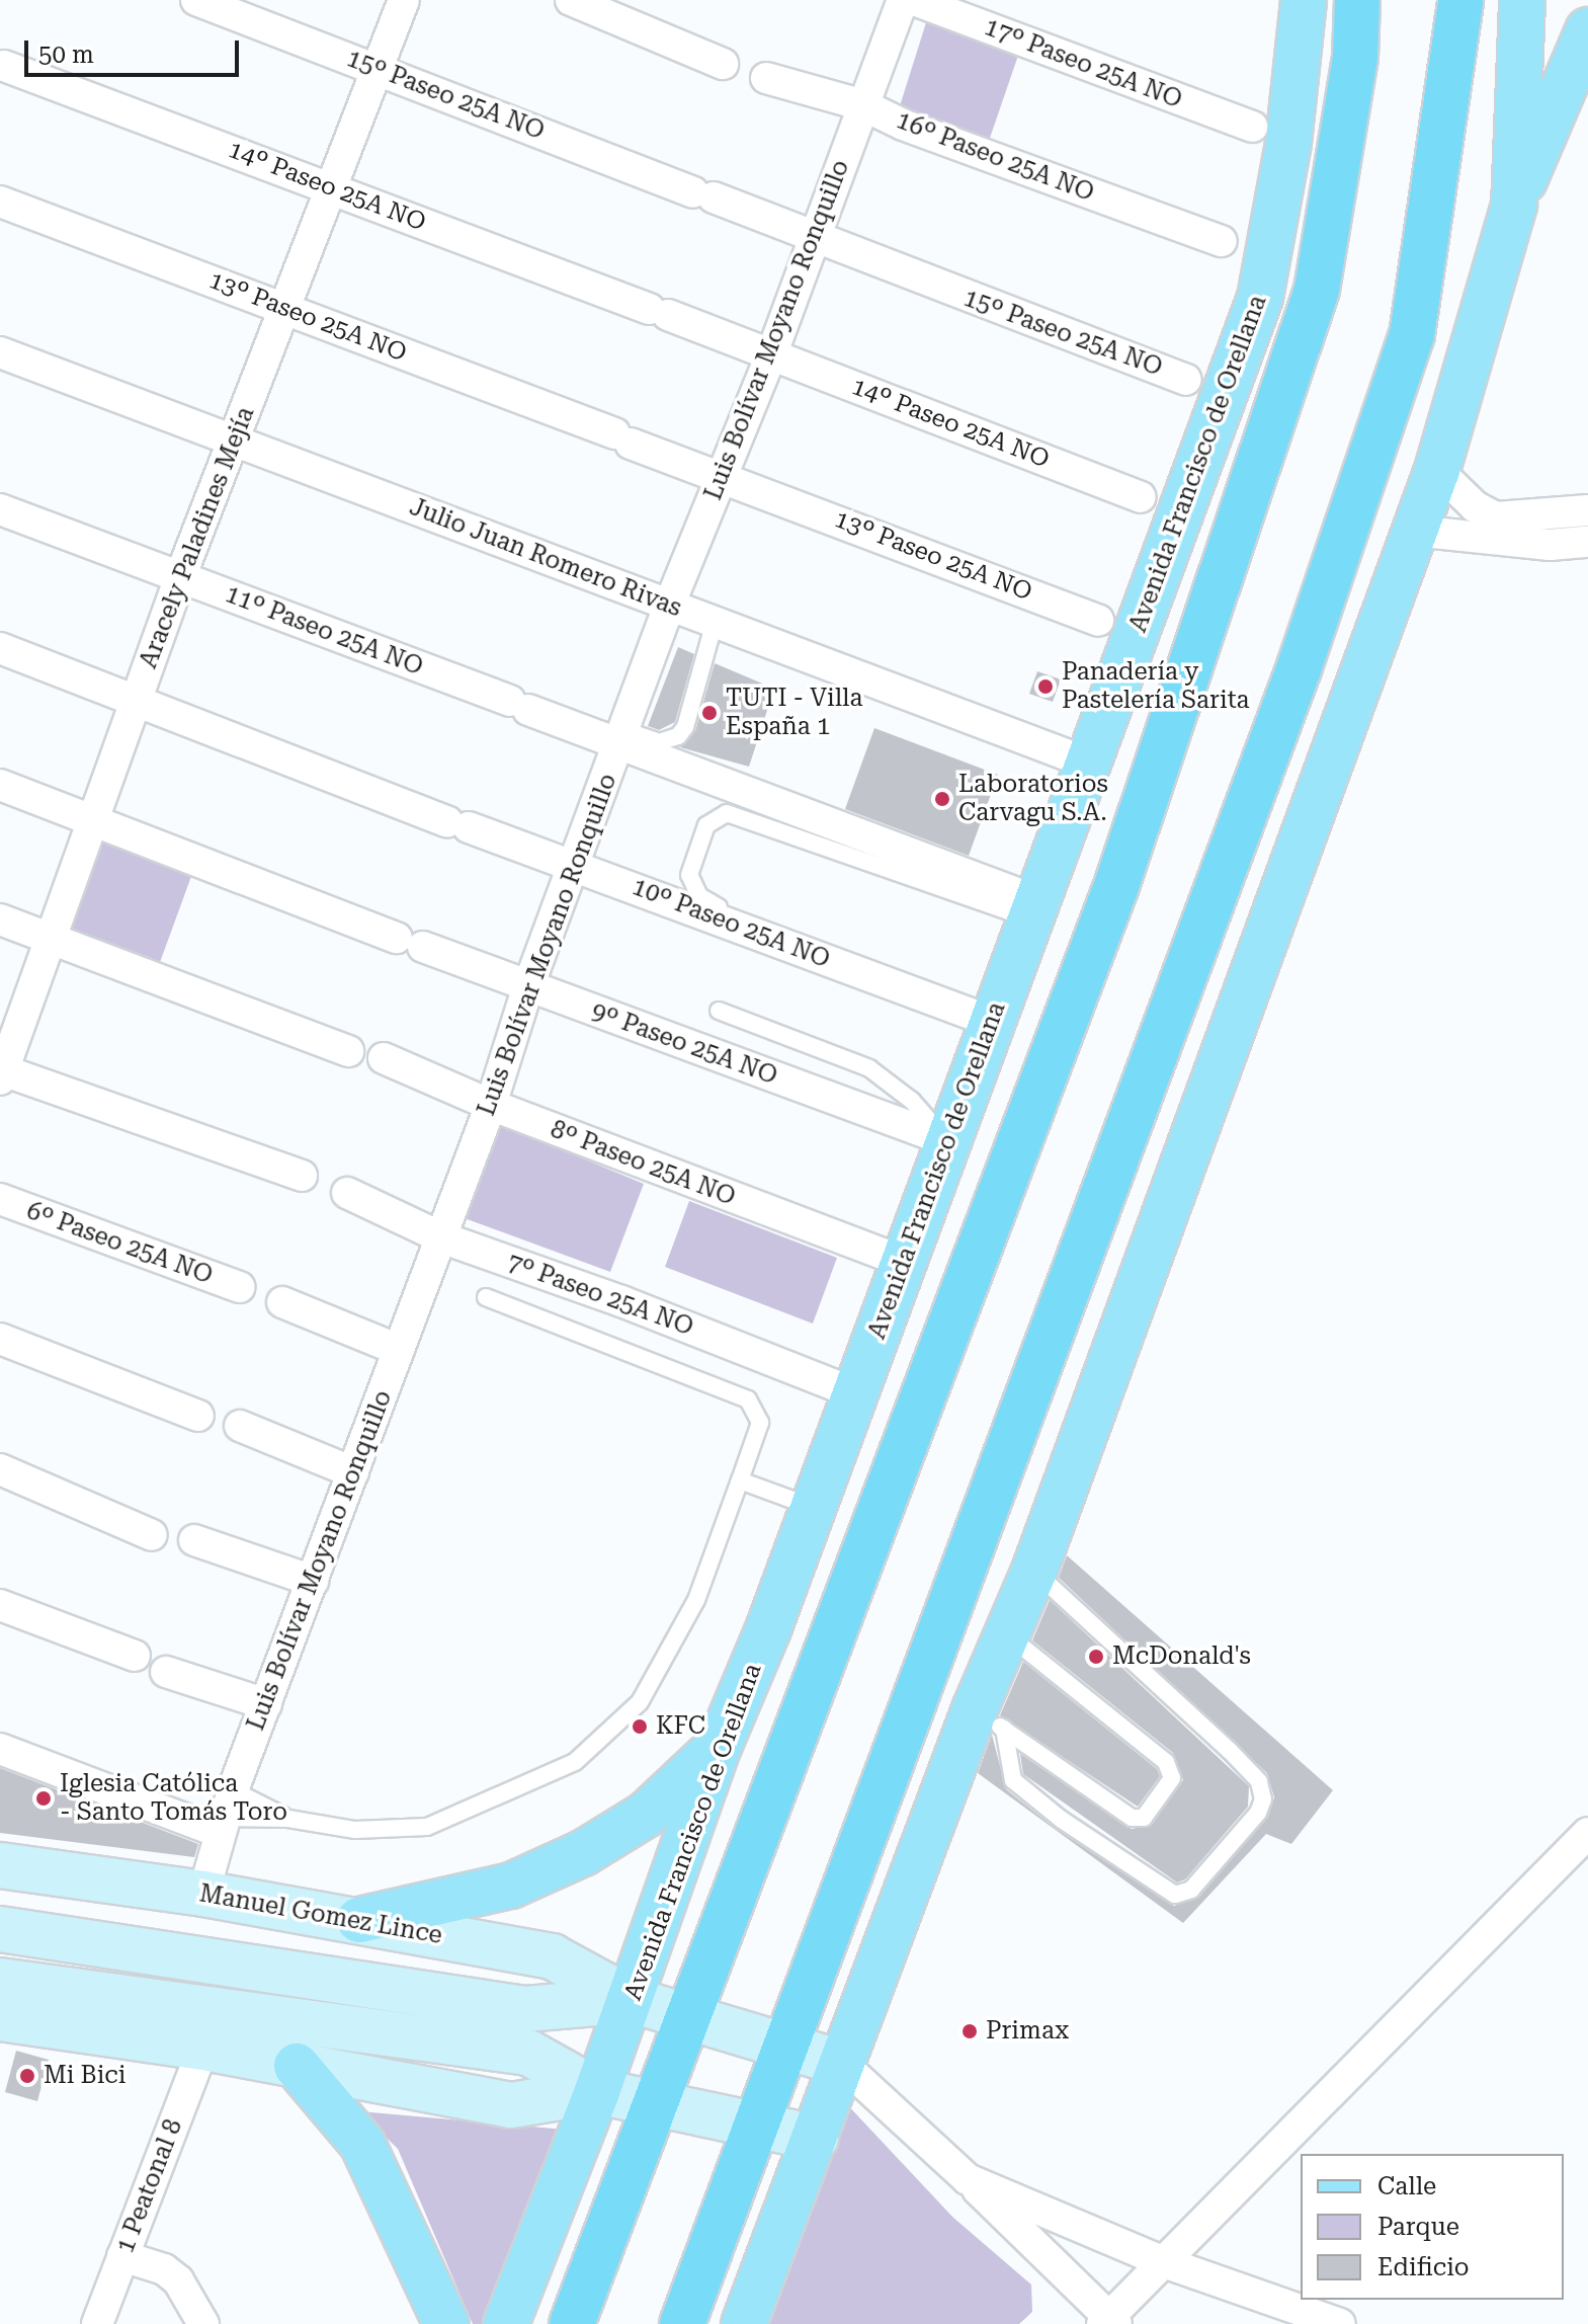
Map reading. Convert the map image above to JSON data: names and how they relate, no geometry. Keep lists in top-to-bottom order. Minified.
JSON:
{"streets":{"main road":["Avenida Francisco de Orellana","Manuel Gomez Lince"],"street":["17º Paseo 25A NO","15º Paseo 25A NO","16º Paseo 25A NO","14º Paseo 25A NO","13º Paseo 25A NO","Luis Bolívar Moyano Ronquillo","Aracely Paladines Mejía","Julio Juan Romero Rivas","11º Paseo 25A NO","10º Paseo 25A NO","9º Paseo 25A NO","8º Paseo 25A NO","6º Paseo 25A NO","7º Paseo 25A NO","1 Peatonal 8"]},"crossings":[["15º Paseo 25A NO","Luis Bolívar Moyano Ronquillo"],["15º Paseo 25A NO","Aracely Paladines Mejía"],["16º Paseo 25A NO","Luis Bolívar Moyano Ronquillo"],["14º Paseo 25A NO","Luis Bolívar Moyano Ronquillo"],["14º Paseo 25A NO","Aracely Paladines Mejía"],["13º Paseo 25A NO","Luis Bolívar Moyano Ronquillo"],["13º Paseo 25A NO","Aracely Paladines Mejía"],["Luis Bolívar Moyano Ronquillo","Julio Juan Romero Rivas"],["Luis Bolívar Moyano Ronquillo","11º Paseo 25A NO"],["Luis Bolívar Moyano Ronquillo","10º Paseo 25A NO"],["Luis Bolívar Moyano Ronquillo","9º Paseo 25A NO"],["Luis Bolívar Moyano Ronquillo","8º Paseo 25A NO"],["Luis Bolívar Moyano Ronquillo","7º Paseo 25A NO"],["Luis Bolívar Moyano Ronquillo","Manuel Gomez Lince"],["Avenida Francisco de Orellana","Julio Juan Romero Rivas"],["Avenida Francisco de Orellana","11º Paseo 25A NO"],["Avenida Francisco de Orellana","10º Paseo 25A NO"],["Avenida Francisco de Orellana","9º Paseo 25A NO"],["Avenida Francisco de Orellana","8º Paseo 25A NO"],["Avenida Francisco de Orellana","7º Paseo 25A NO"],["Avenida Francisco de Orellana","Manuel Gomez Lince"],["Aracely Paladines Mejía","Julio Juan Romero Rivas"],["Aracely Paladines Mejía","11º Paseo 25A NO"],["Aracely Paladines Mejía","10º Paseo 25A NO"],["Aracely Paladines Mejía","9º Paseo 25A NO"]],"places":["Panadería y Pastelería Sarita","TUTI - Villa España 1","Laboratorios Carvagu S.A.","McDonald's","KFC","Iglesia Católica - Santo Tomás Toro","Primax","Mi Bici"],"legend":["Calle","Parque","Edificio"],"scale_bar":"50 m"}
